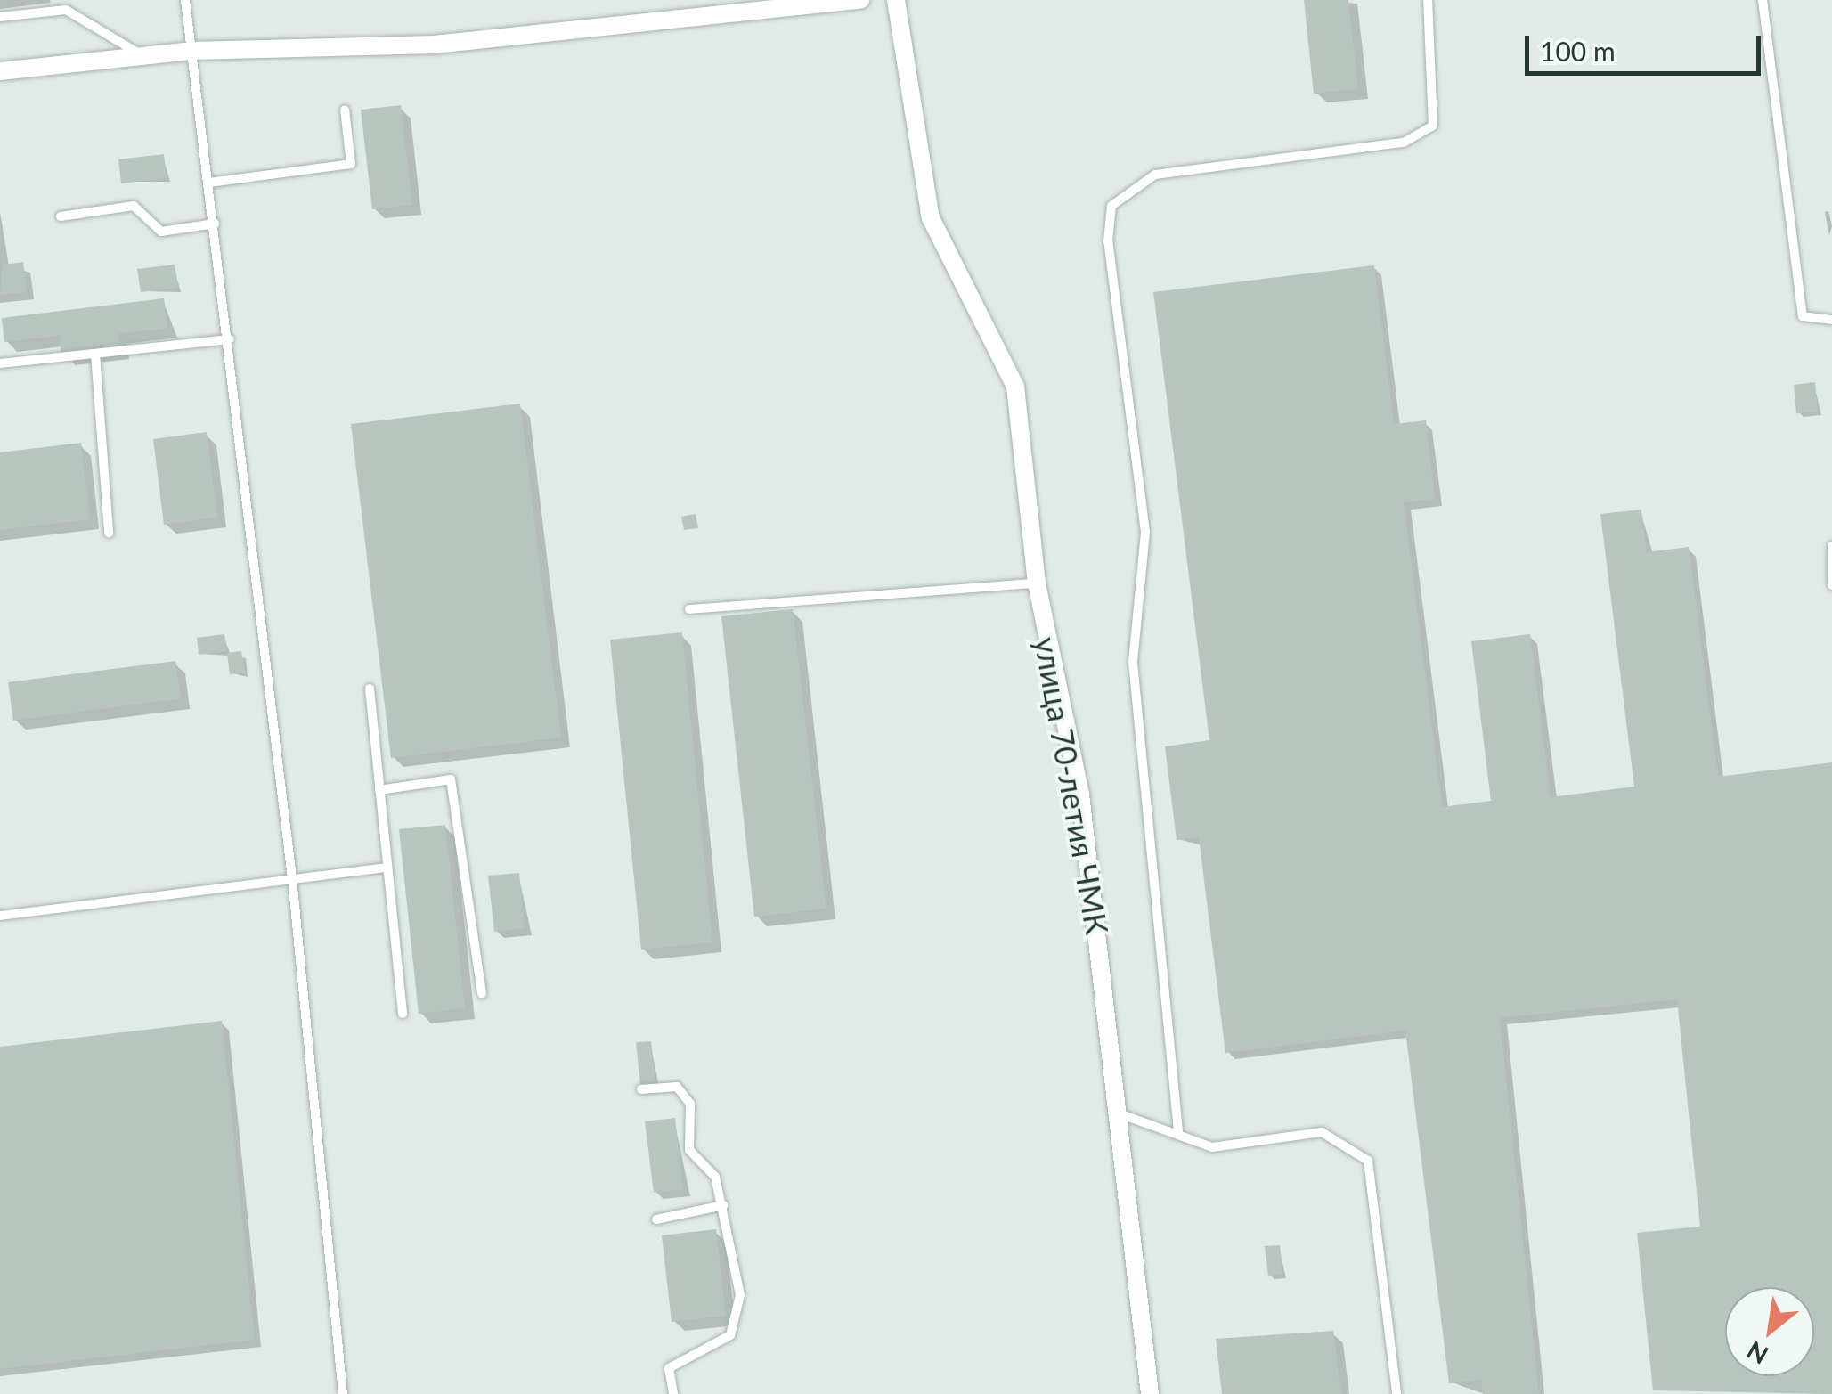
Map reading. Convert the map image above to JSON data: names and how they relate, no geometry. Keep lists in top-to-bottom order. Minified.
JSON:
{"streets":{"street":["улица 70-летия ЧМК"]},"scale_bar":"100 m","north":"bottom left"}
